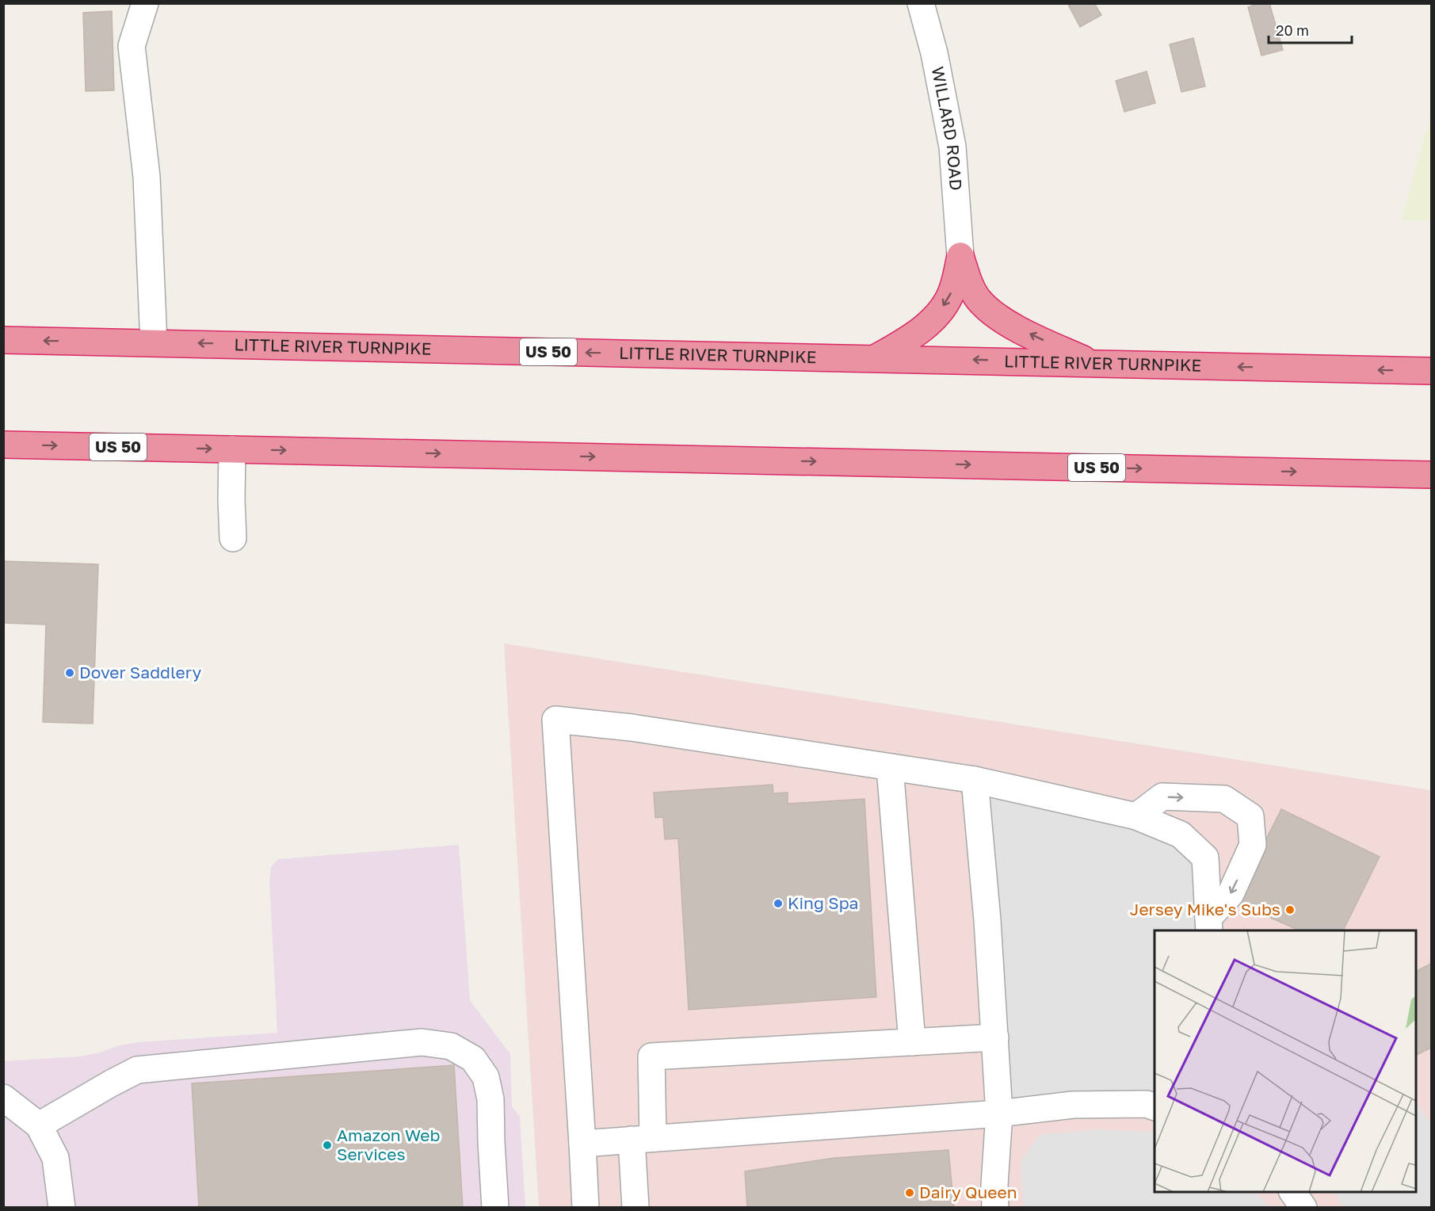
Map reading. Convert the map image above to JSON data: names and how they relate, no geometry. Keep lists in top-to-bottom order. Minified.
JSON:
{"streets":{"highway":["LITTLE RIVER TURNPIKE","US 50"],"street":["WILLARD ROAD"]},"places":["Dover Saddlery","King Spa","Jersey Mike's Subs","Amazon Web Services","Dairy Queen"],"scale_bar":"20 m"}
